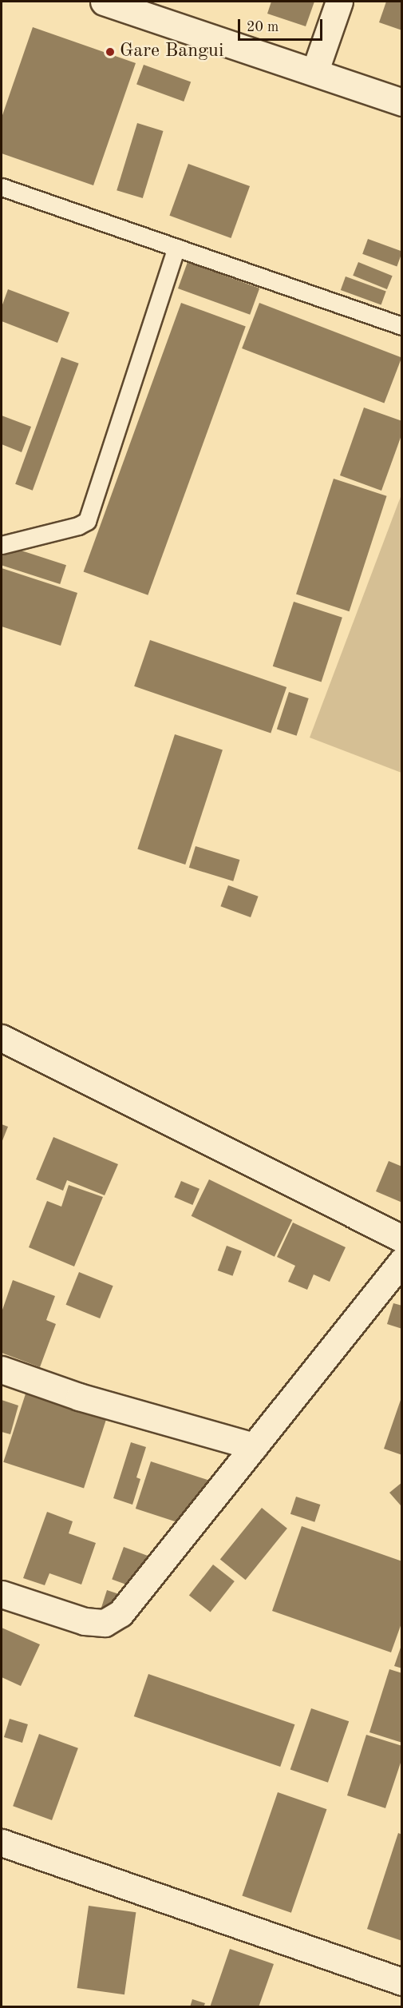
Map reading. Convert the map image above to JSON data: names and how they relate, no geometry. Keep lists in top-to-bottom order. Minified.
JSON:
{"places":["Gare Bangui"],"scale_bar":"20 m"}
